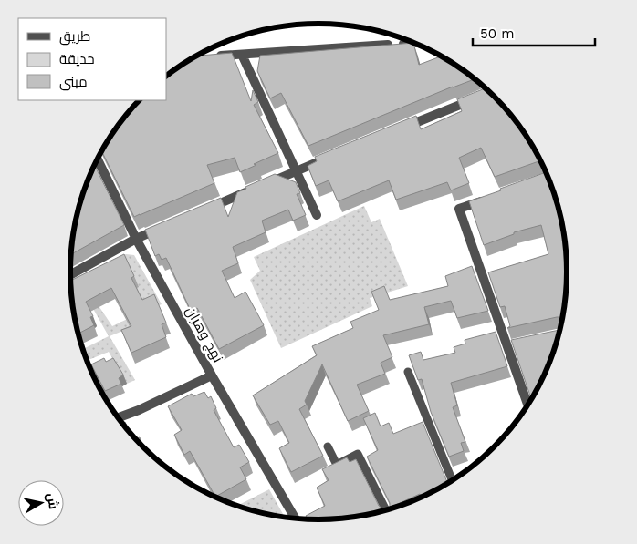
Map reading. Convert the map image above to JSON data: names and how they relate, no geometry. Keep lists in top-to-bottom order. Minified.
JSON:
{"streets":{"street":["نهج وهران"]},"legend":["طريق","حديقة","مبنى"],"scale_bar":"50 m","north":"right"}
